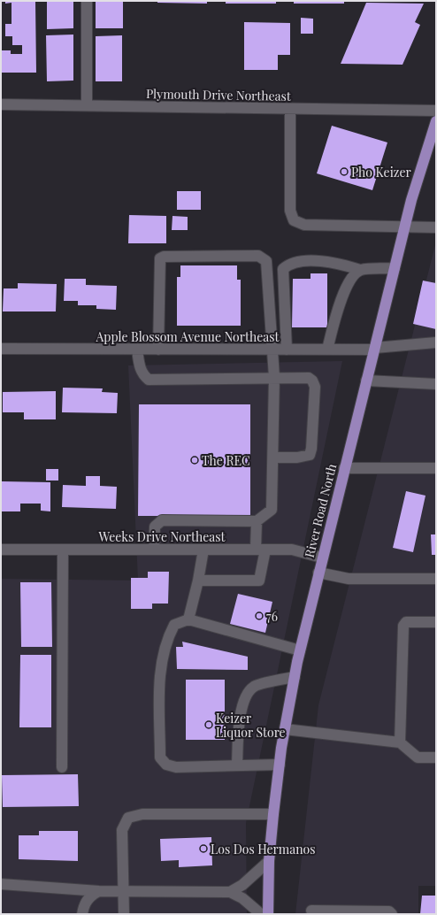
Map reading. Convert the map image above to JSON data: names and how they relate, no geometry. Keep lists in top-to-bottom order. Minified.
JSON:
{"streets":{"main road":["River Road North"],"street":["Plymouth Drive Northeast","Apple Blossom Avenue Northeast","Weeks Drive Northeast"]},"crossings":[["Apple Blossom Avenue Northeast","River Road North"],["River Road North","Weeks Drive Northeast"]],"places":["Pho Keizer","The REC","76","Keizer Liquor Store","Los Dos Hermanos"]}
